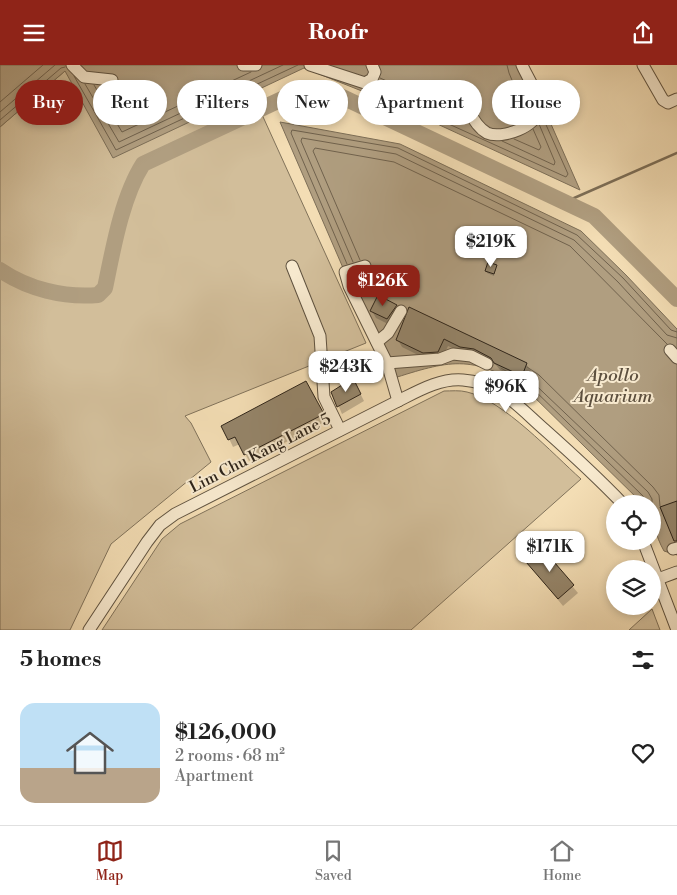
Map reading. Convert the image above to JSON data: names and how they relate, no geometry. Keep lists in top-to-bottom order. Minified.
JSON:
{"streets":{"street":["Lim Chu Kang Lane 5"]},"water":["Apollo Aquarium"],"page":{"header":"Roofr","chip":["Buy","Rent","Filters","New","Apartment","House"],"price":["$219K","$126K","$243K","$96K","$171K"],"heading":"5 homes","list":[{"name":"$126,000","note":"2 rooms · 68 m² · Apartment"}],"tabs":["Map","Saved","Home"]}}
